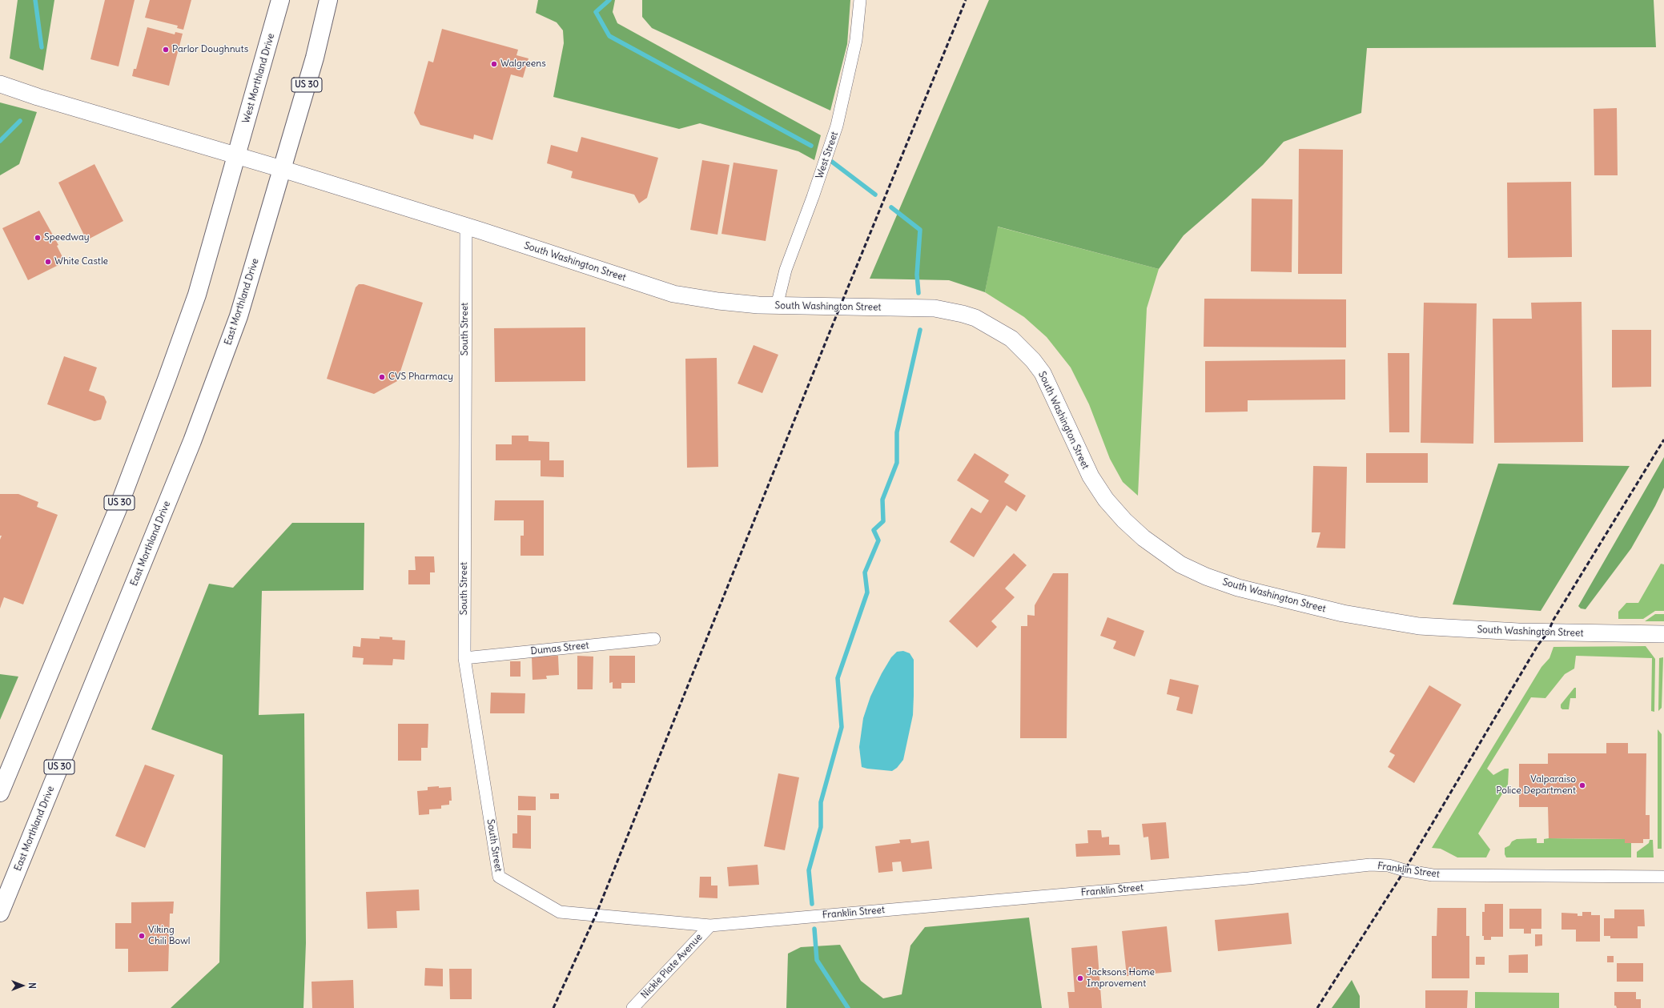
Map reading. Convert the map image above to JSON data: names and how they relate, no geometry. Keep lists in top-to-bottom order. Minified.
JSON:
{"streets":{"highway":["West Morthland Drive","US 30","East Morthland Drive"],"main road":["South Washington Street"],"street":["West Street","South Street","Dumas Street","Franklin Street","Nickle Plate Avenue"]},"crossings":[["West Morthland Drive","US 30"],["West Morthland Drive","South Washington Street"],["US 30","South Washington Street"],["US 30","East Morthland Drive"],["West Street","South Washington Street"],["South Washington Street","East Morthland Drive"],["South Washington Street","South Street"],["South Street","Dumas Street"],["South Street","Franklin Street"],["Franklin Street","Nickle Plate Avenue"]],"places":["Parlor Doughnuts","Walgreens","Speedway","White Castle","CVS Pharmacy","Valparaiso Police Department","Viking Chili Bowl","Jacksons Home Improvement"],"north":"right"}
